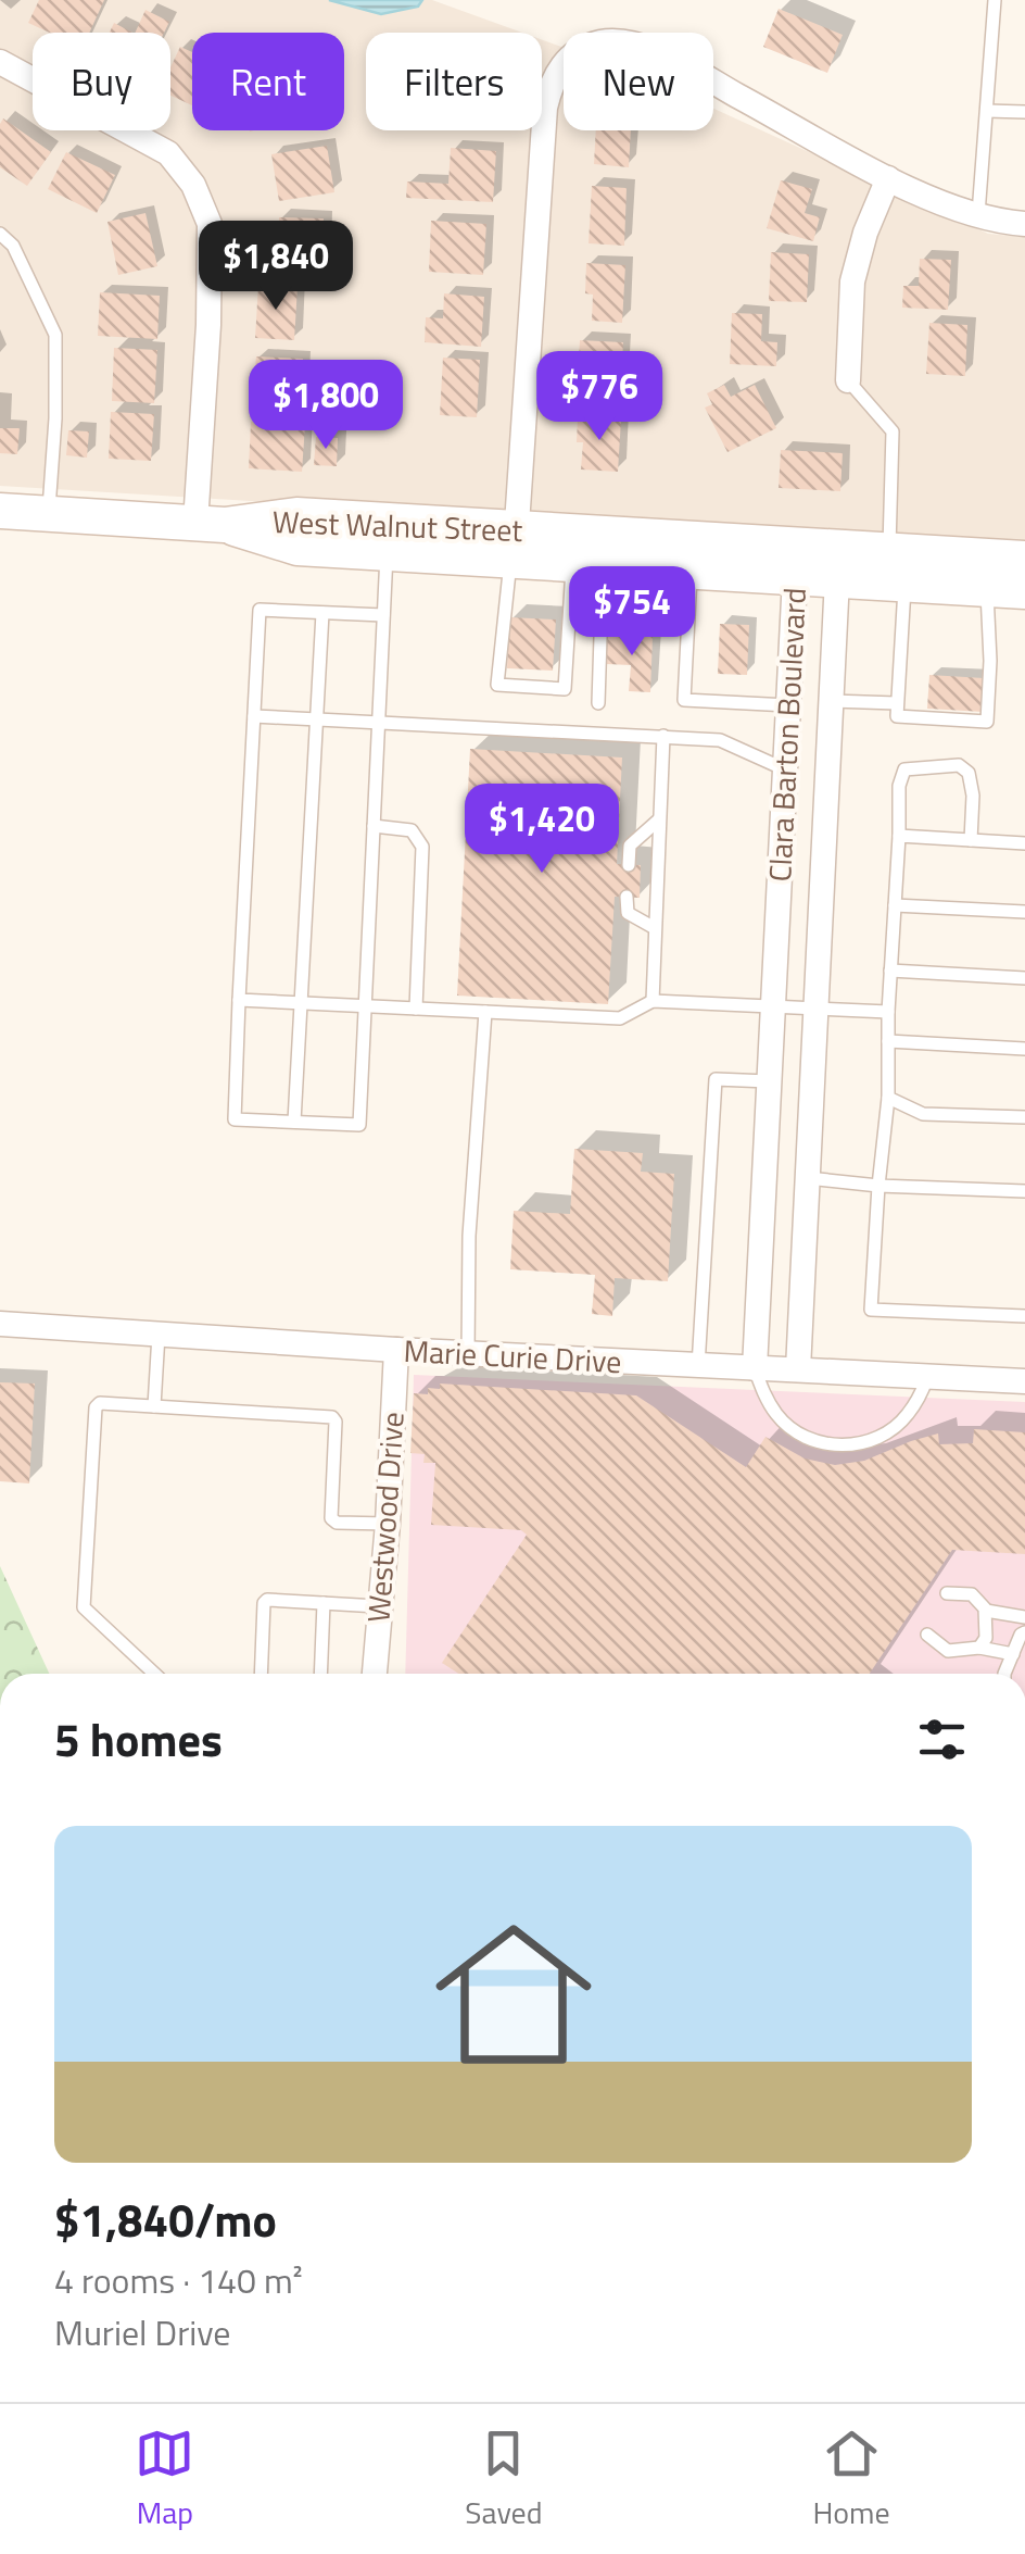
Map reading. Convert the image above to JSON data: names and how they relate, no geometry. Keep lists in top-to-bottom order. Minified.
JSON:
{"streets":{"main road":["West Walnut Street"],"street":["Clara Barton Boulevard","Marie Curie Drive","Westwood Drive"]},"crossings":[["West Walnut Street","Clara Barton Boulevard"],["Clara Barton Boulevard","Marie Curie Drive"],["Marie Curie Drive","Westwood Drive"]],"page":{"chip":["Buy","Rent","Filters","New"],"price":["$1,840","$776","$1,800","$754","$1,420"],"heading":"5 homes","list":[{"name":"$1,840/mo","note":"4 rooms · 140 m² · Muriel Drive"}],"tabs":["Map","Saved","Home"]}}
